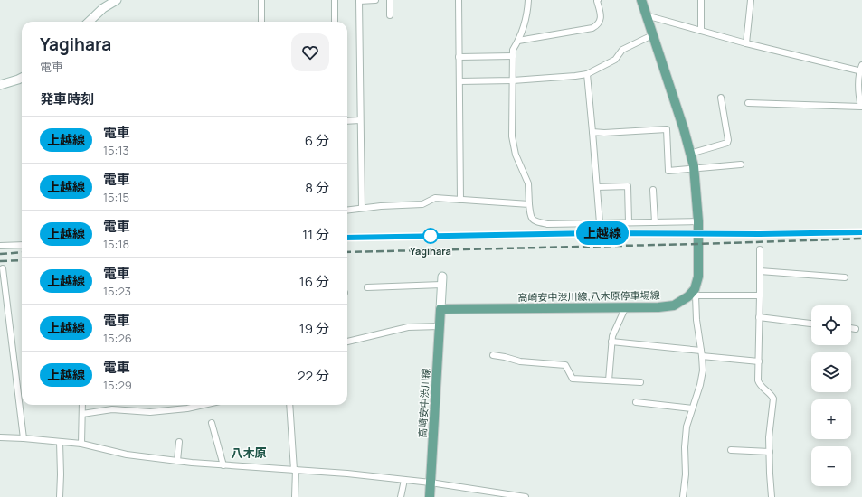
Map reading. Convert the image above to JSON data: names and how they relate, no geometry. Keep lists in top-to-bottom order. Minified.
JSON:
{"streets":{"main road":["高崎安中渋川線;八木原停車場線","高崎安中渋川線"]},"crossings":[["高崎安中渋川線;八木原停車場線","高崎安中渋川線"]],"districts":["八木原"],"places":["Yagihara"],"page":{"on_map":"上越線","heading":[["Yagihara","電車"],"発車時刻"],"list":[{"mark":"上越線","name":"電車","note":"15:13","value":"6 分"},{"mark":"上越線","name":"電車","note":"15:15","value":"8 分"},{"mark":"上越線","name":"電車","note":"15:18","value":"11 分"},{"mark":"上越線","name":"電車","note":"15:23","value":"16 分"},{"mark":"上越線","name":"電車","note":"15:26","value":"19 分"},{"mark":"上越線","name":"電車","note":"15:29","value":"22 分"}],"map_buttons":["+","−"]}}
